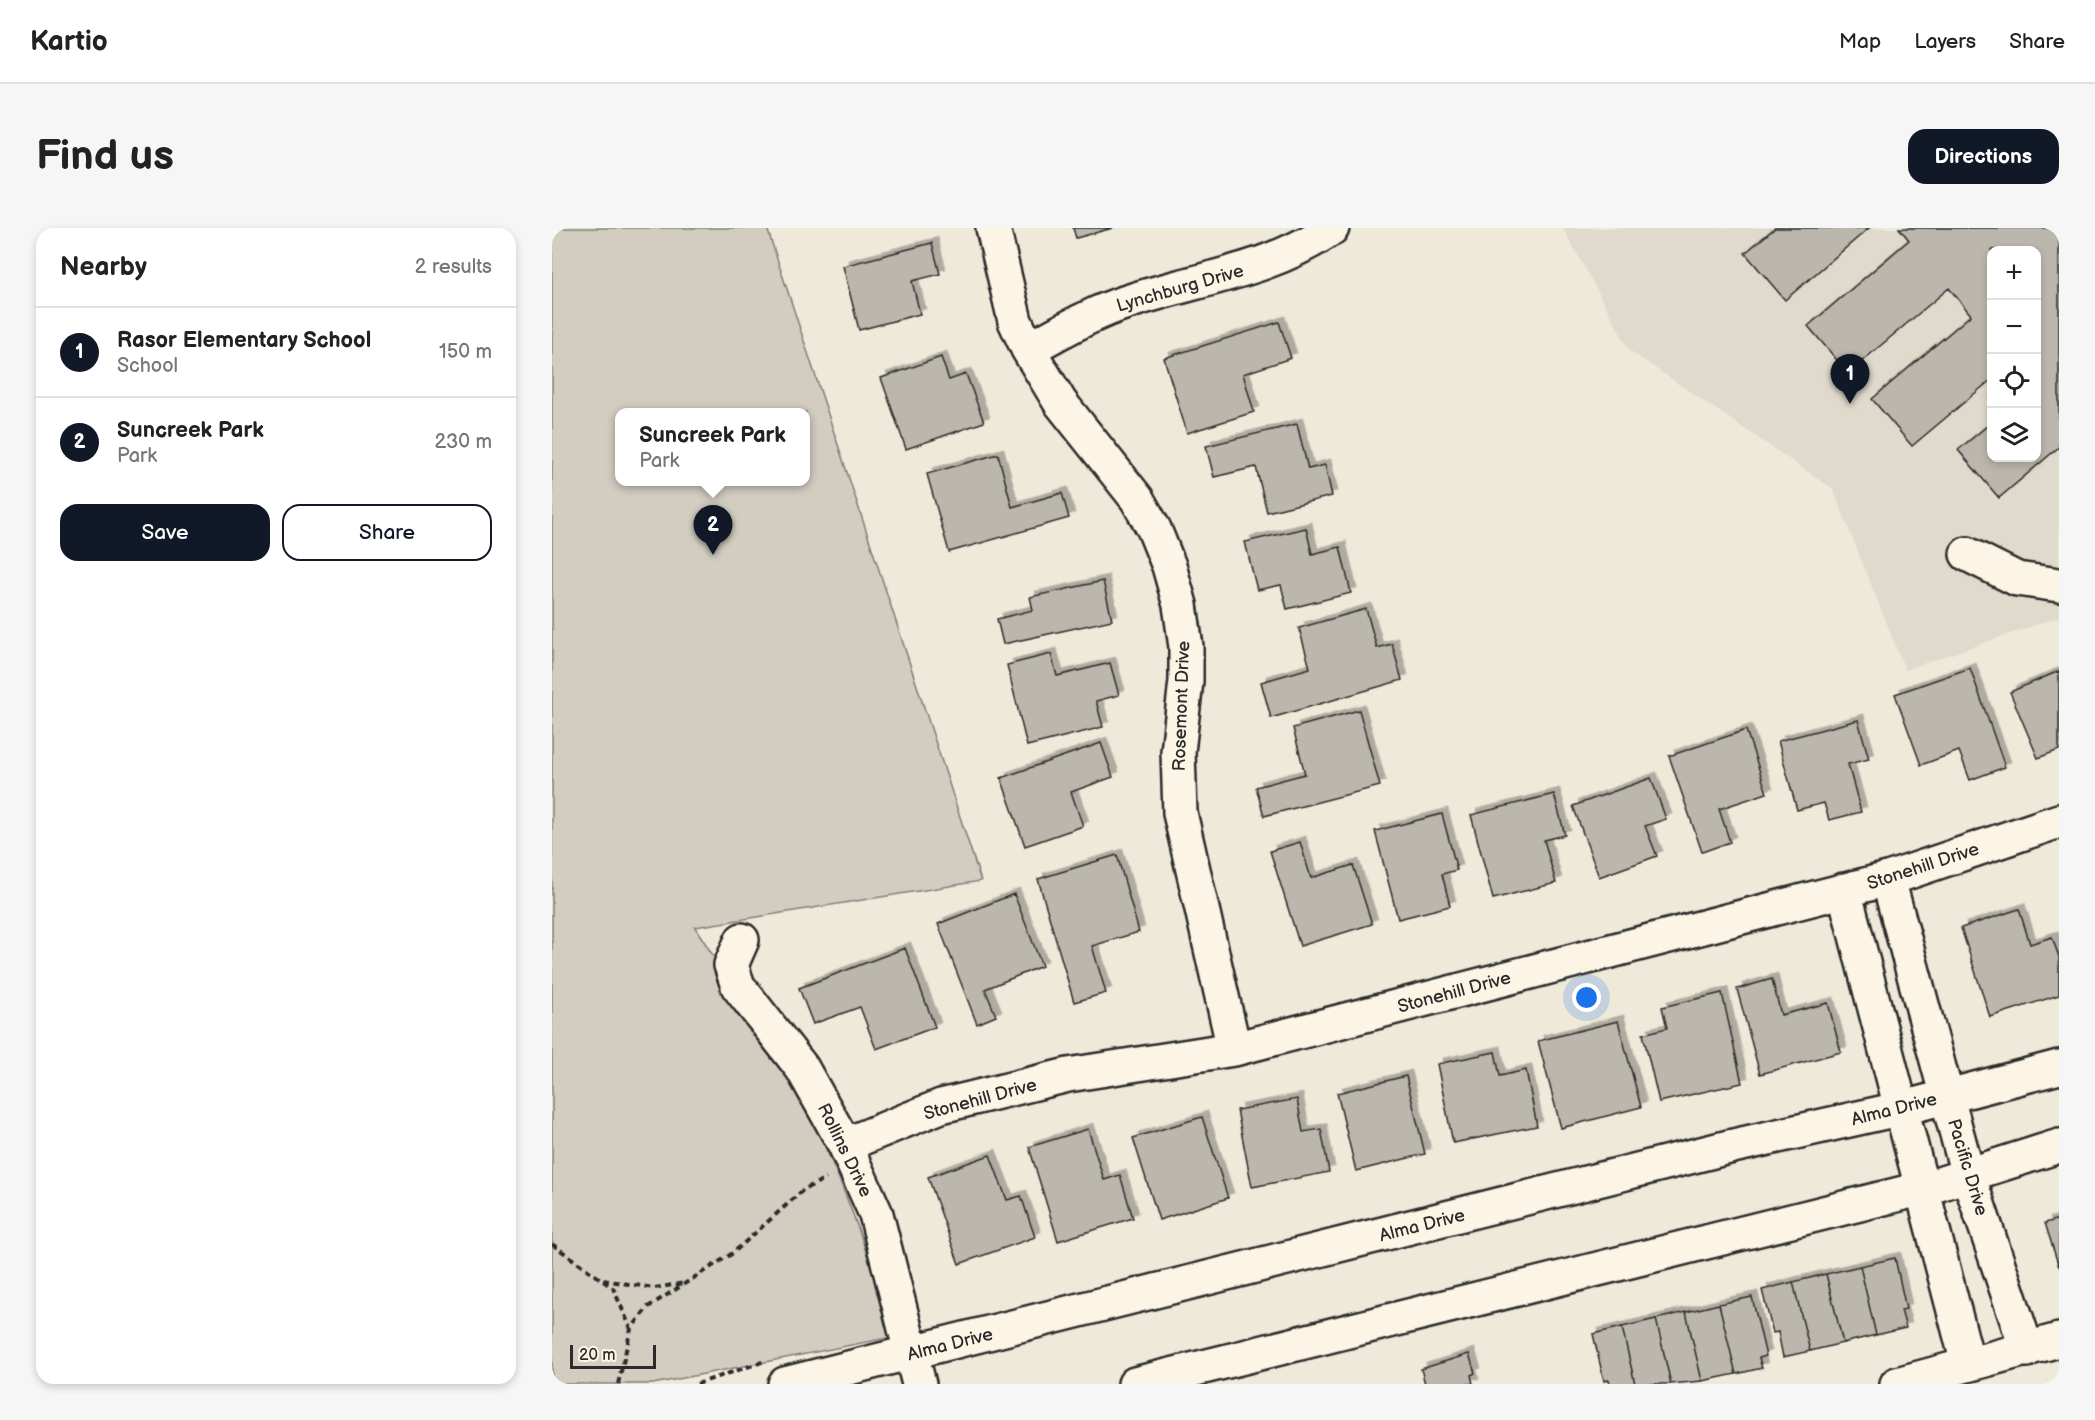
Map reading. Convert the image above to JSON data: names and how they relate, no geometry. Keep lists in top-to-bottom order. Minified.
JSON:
{"streets":{"street":["Lynchburg Drive","Rosemont Drive","Stonehill Drive","Alma Drive","Rollins Drive","Pacific Drive"]},"crossings":[["Lynchburg Drive","Rosemont Drive"],["Rosemont Drive","Stonehill Drive"],["Stonehill Drive","Rollins Drive"],["Stonehill Drive","Pacific Drive"],["Alma Drive","Rollins Drive"],["Alma Drive","Pacific Drive"]],"scale_bar":"20 m","page":{"header":"Kartio","nav":["Map","Layers","Share"],"buttons":["Directions",["Save","Share"]],"title":"Find us","heading":["Nearby","2 results"],"map_buttons":["+","−"],"list":[{"mark":"1","name":"Rasor Elementary School","note":"School","value":"150 m"},{"mark":"2","name":"Suncreek Park","note":"Park","value":"230 m"}],"pins":["1","2"],"popup":["Suncreek Park","Park"],"scale":"20 m"}}
